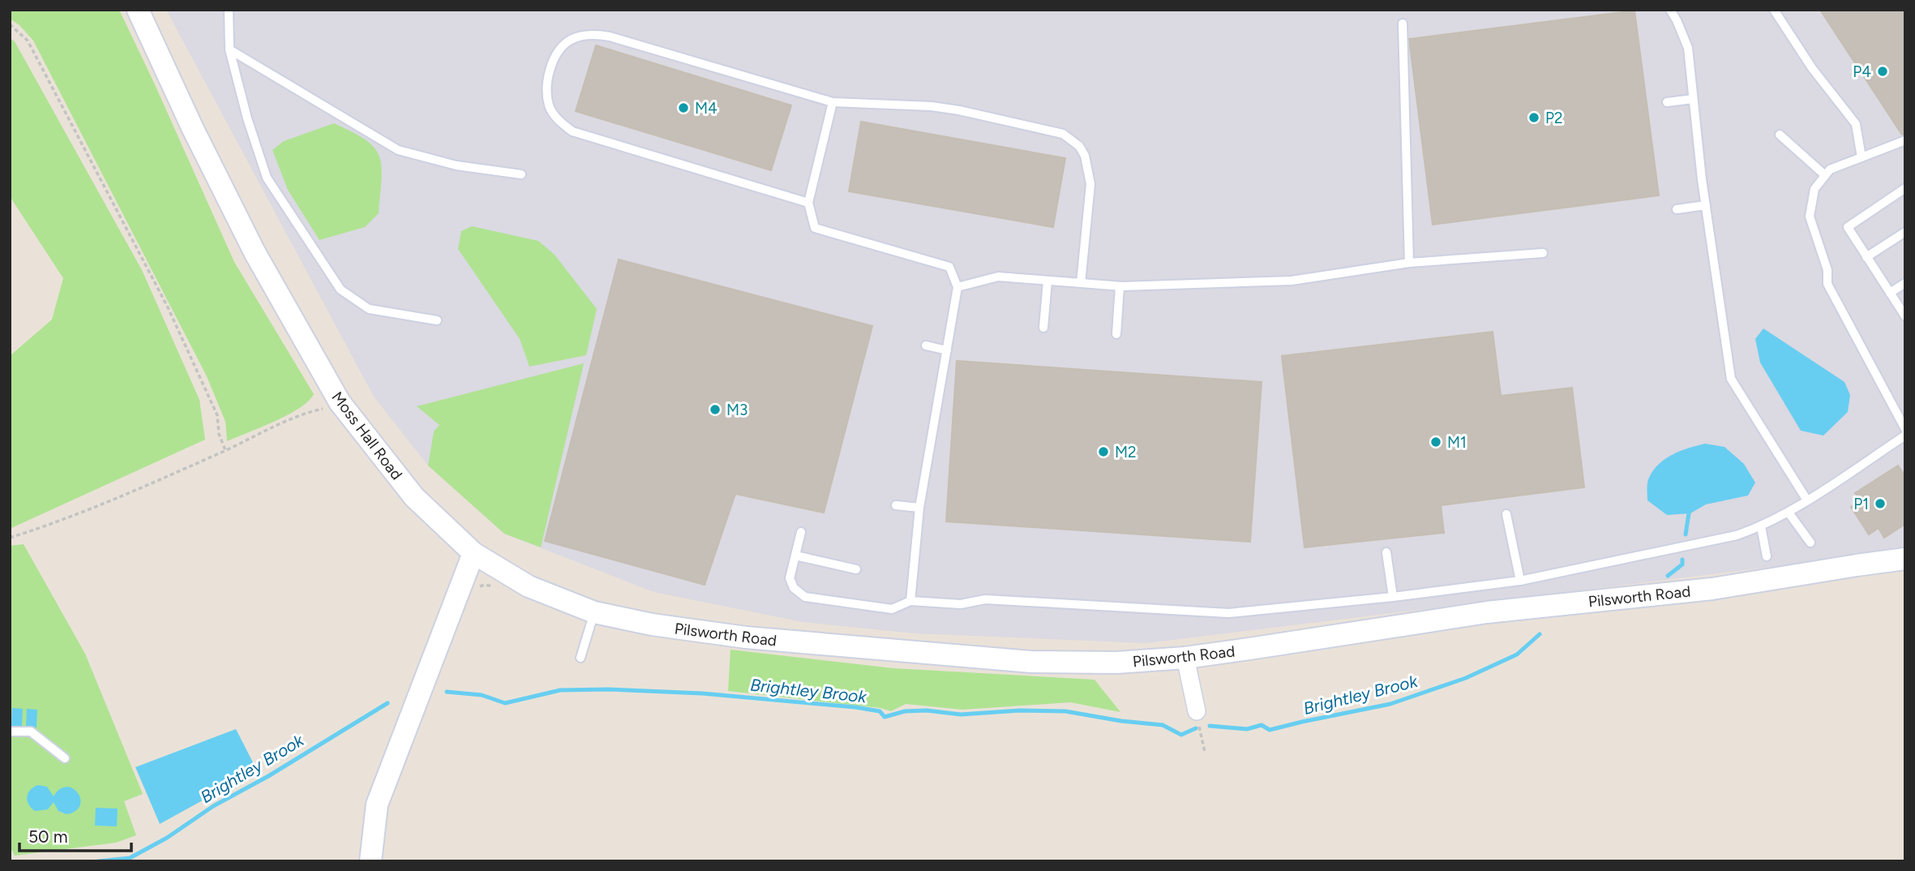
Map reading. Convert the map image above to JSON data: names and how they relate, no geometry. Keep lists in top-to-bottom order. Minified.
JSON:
{"streets":{"street":["Moss Hall Road","Pilsworth Road"]},"crossings":[["Moss Hall Road","Pilsworth Road"]],"water":["Brightley Brook"],"places":["P4","M4","P2","M3","M1","M2","P1"],"scale_bar":"50 m"}
